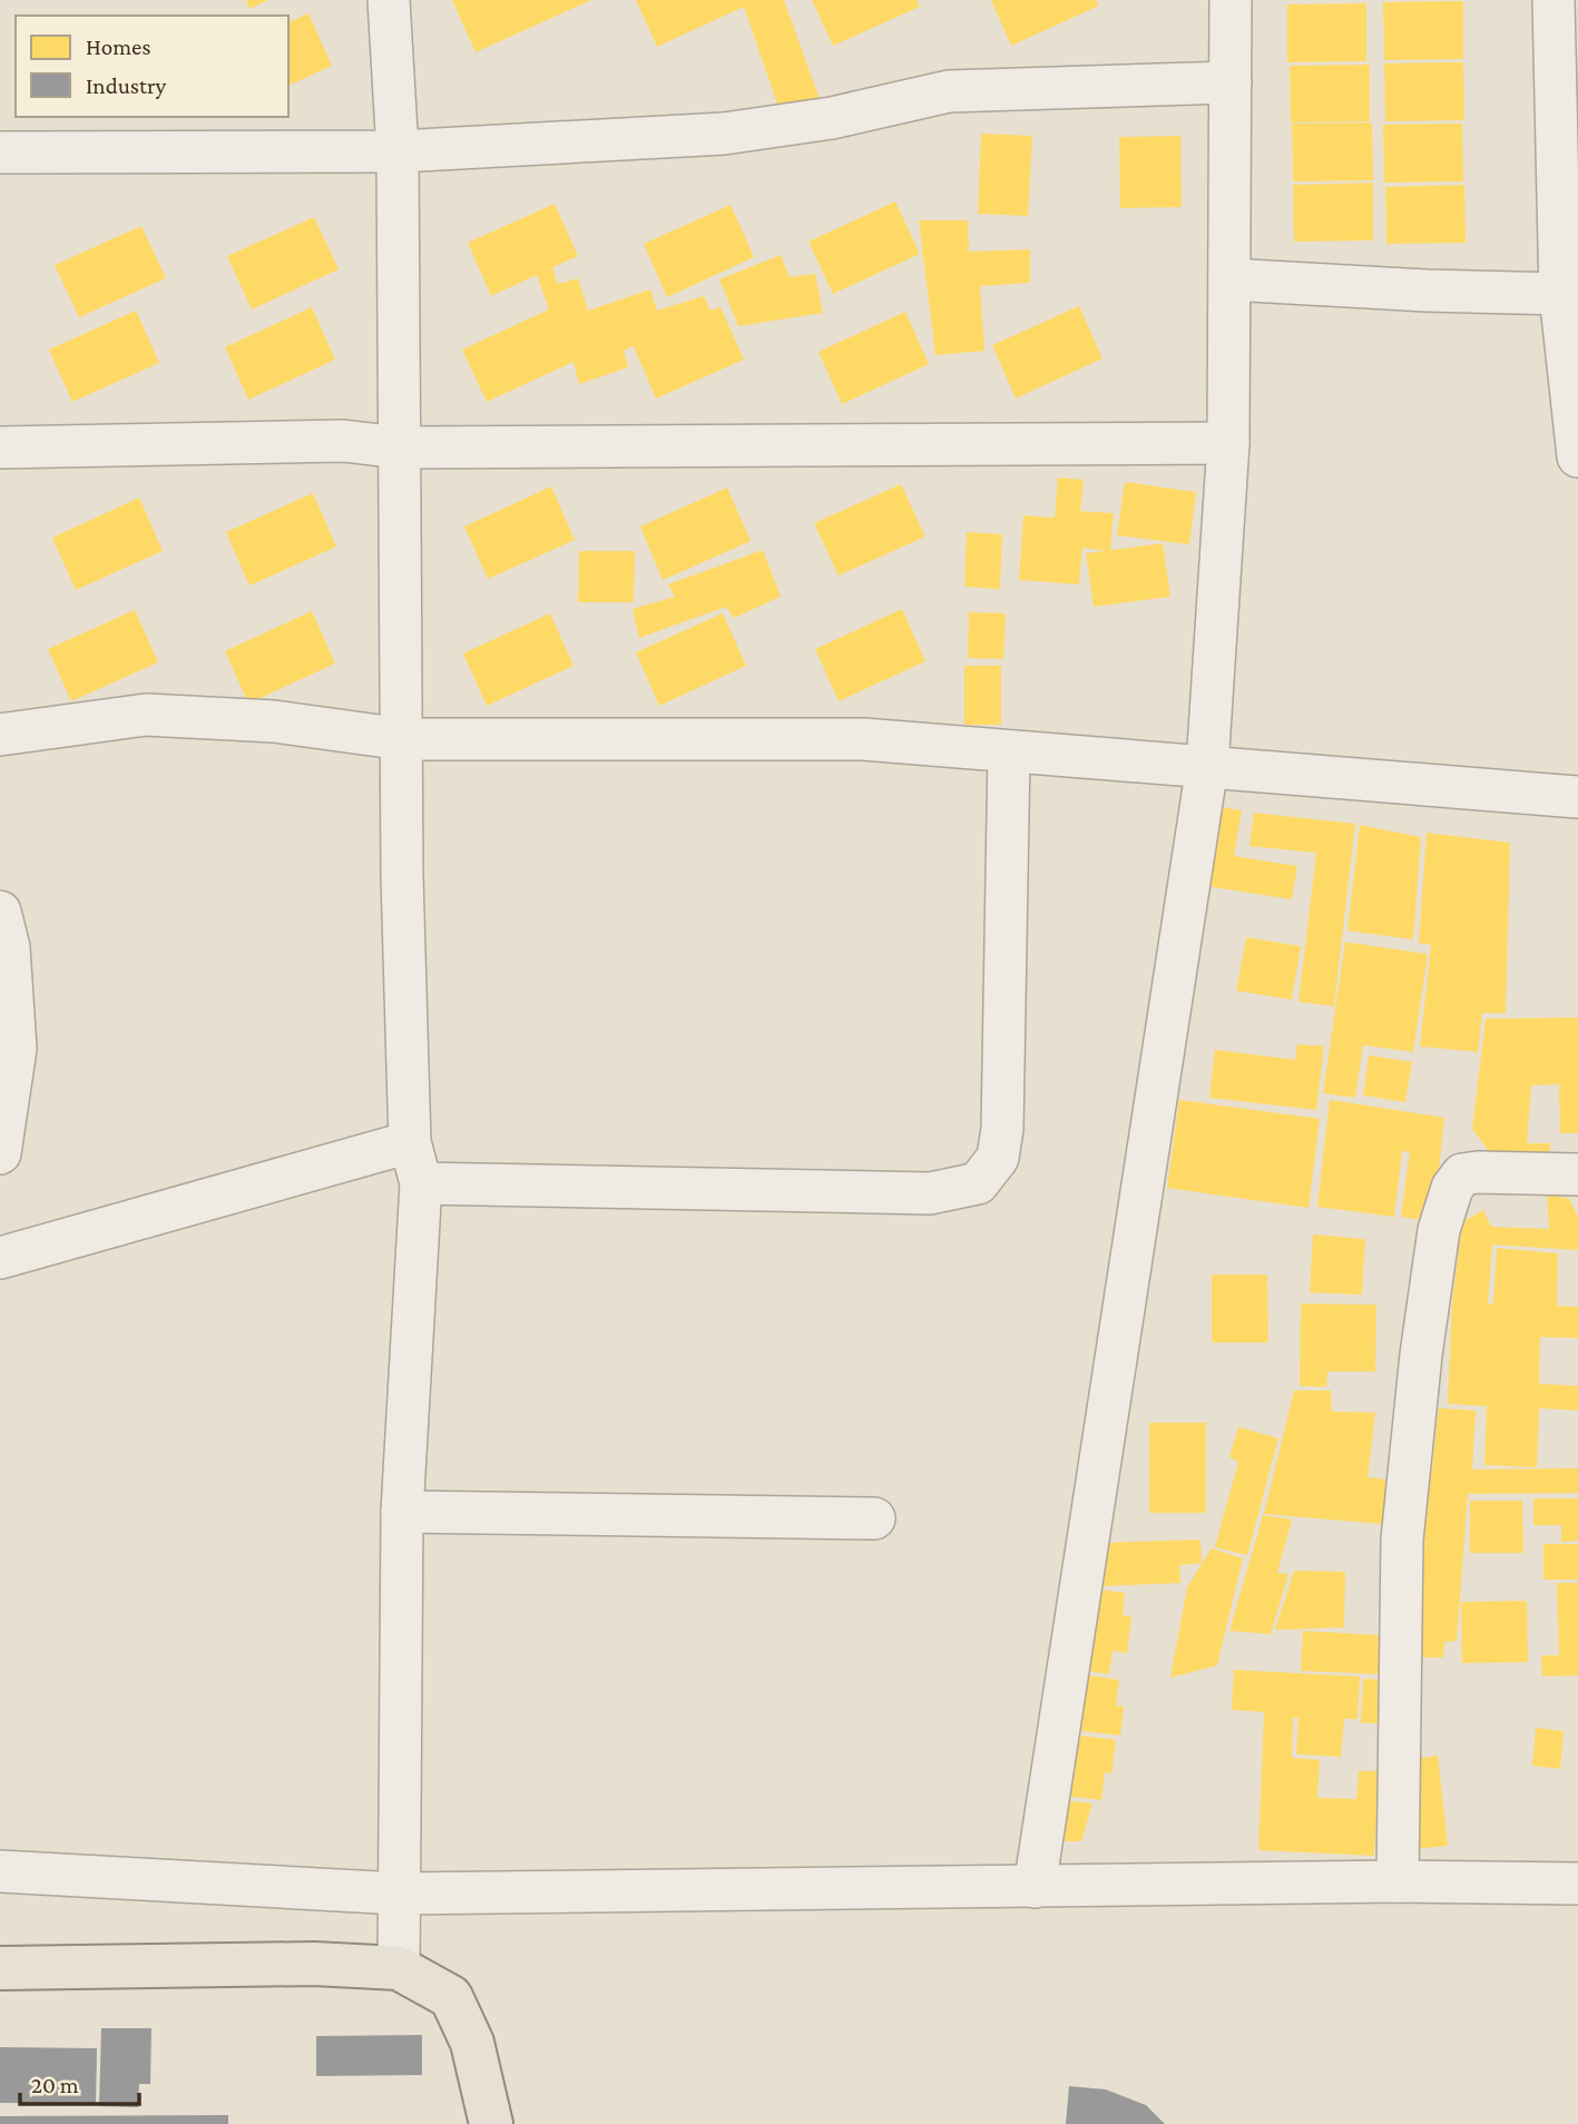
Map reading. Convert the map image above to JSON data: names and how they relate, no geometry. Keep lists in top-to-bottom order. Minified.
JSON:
{"legend":["Homes","Industry"],"scale_bar":"20 m"}
